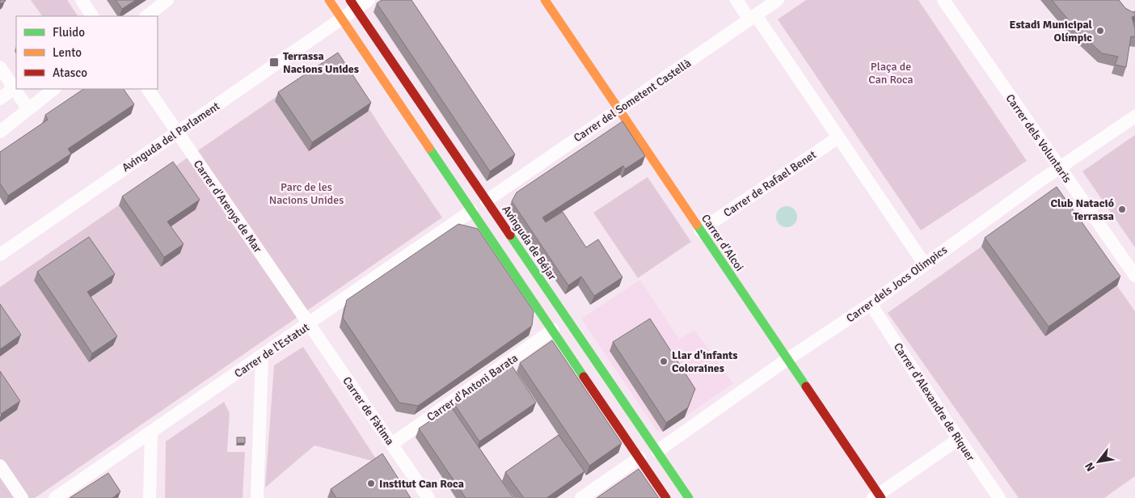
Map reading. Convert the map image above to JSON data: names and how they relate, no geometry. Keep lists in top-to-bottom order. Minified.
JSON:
{"streets":{"main road":["Avinguda de Béjar","Carrer d'Alcoi","Carrer de l'Estatut"],"street":["Carrer del Sometent Castellà","Avinguda del Parlament","Carrer dels Voluntaris","Carrer de Rafael Benet","Carrer d'Arenys de Mar","Carrer dels Jocs Olimpics","Carrer d'Antoni Barata","Carrer d'Alexandre de Riquer","Carrer de Fàtima"]},"crossings":[["Carrer del Sometent Castellà","Avinguda de Béjar"],["Carrer del Sometent Castellà","Carrer d'Alcoi"],["Carrer del Sometent Castellà","Carrer de l'Estatut"],["Avinguda del Parlament","Carrer d'Arenys de Mar"],["Avinguda del Parlament","Avinguda de Béjar"],["Carrer dels Voluntaris","Carrer dels Jocs Olimpics"],["Carrer de Rafael Benet","Carrer d'Alcoi"],["Carrer d'Arenys de Mar","Carrer de l'Estatut"],["Carrer d'Arenys de Mar","Carrer de Fàtima"],["Avinguda de Béjar","Carrer dels Jocs Olimpics"],["Avinguda de Béjar","Carrer de l'Estatut"],["Carrer d'Alcoi","Carrer dels Jocs Olimpics"],["Carrer dels Jocs Olimpics","Carrer d'Alexandre de Riquer"],["Carrer de l'Estatut","Carrer de Fàtima"],["Carrer d'Antoni Barata","Carrer de Fàtima"]],"parks":["Plaça de Can Roca","Parc de les Nacions Unides"],"places":{"other":["Estadi Municipal Olímpic","Club Natació Terrassa","Llar d'infants Coloraines","Institut Can Roca"],"transit":["Terrassa Nacions Unides"]},"legend":["Fluido","Lento","Atasco"],"north":"bottom left"}
